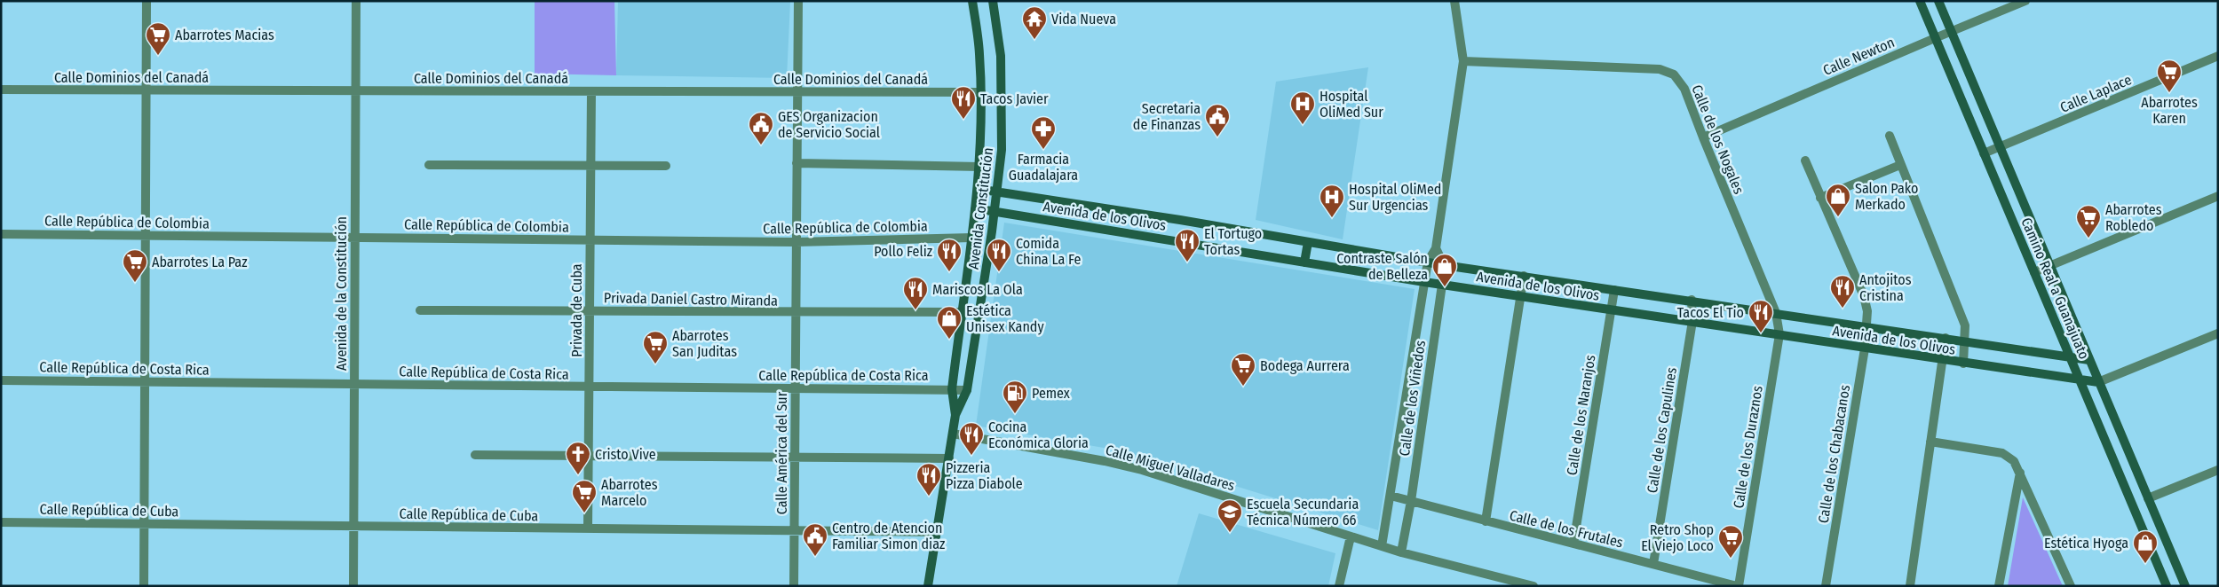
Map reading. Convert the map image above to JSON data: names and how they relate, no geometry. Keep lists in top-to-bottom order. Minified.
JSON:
{"streets":{"street":["Calle Newton","Calle Dominios del Canadá","Calle Laplace","Calle de los Nogales","Avenida Constitución","Avenida de los Olivos","Calle República de Colombia","Camino Real a Guanajuato","Avenida de la Constitución","Privada Daniel Castro Miranda","Privada de Cuba","Calle República de Costa Rica","Calle de los Viñedos","Calle de los Naranjos","Calle de los Capulines","Calle de los Duraznos","Calle América del Sur","Calle de los Chabacanos","Calle Miguel Valladares","Calle República de Cuba","Calle de los Frutales"]},"crossings":[["Calle Newton","Calle de los Nogales"],["Calle Newton","Camino Real a Guanajuato"],["Calle Dominios del Canadá","Avenida Constitución"],["Calle Dominios del Canadá","Avenida de la Constitución"],["Calle Dominios del Canadá","Privada de Cuba"],["Calle Dominios del Canadá","Calle América del Sur"],["Calle Laplace","Camino Real a Guanajuato"],["Calle de los Nogales","Avenida de los Olivos"],["Calle de los Nogales","Calle de los Viñedos"],["Calle de los Nogales","Calle de los Duraznos"],["Avenida Constitución","Avenida de los Olivos"],["Avenida Constitución","Calle República de Colombia"],["Avenida Constitución","Privada Daniel Castro Miranda"],["Avenida Constitución","Calle República de Costa Rica"],["Avenida Constitución","Calle Miguel Valladares"],["Avenida Constitución","Calle República de Cuba"],["Avenida de los Olivos","Camino Real a Guanajuato"],["Avenida de los Olivos","Calle de los Viñedos"],["Avenida de los Olivos","Calle de los Naranjos"],["Avenida de los Olivos","Calle de los Capulines"],["Avenida de los Olivos","Calle de los Duraznos"],["Avenida de los Olivos","Calle de los Chabacanos"],["Calle República de Colombia","Avenida de la Constitución"],["Calle República de Colombia","Privada de Cuba"],["Calle República de Colombia","Calle América del Sur"],["Avenida de la Constitución","Calle República de Costa Rica"],["Avenida de la Constitución","Calle República de Cuba"],["Privada Daniel Castro Miranda","Privada de Cuba"],["Privada Daniel Castro Miranda","Calle América del Sur"],["Privada de Cuba","Calle República de Costa Rica"],["Privada de Cuba","Calle República de Cuba"],["Calle República de Costa Rica","Calle América del Sur"],["Calle de los Viñedos","Calle Miguel Valladares"],["Calle de los Viñedos","Calle de los Frutales"],["Calle de los Naranjos","Calle de los Frutales"],["Calle de los Capulines","Calle de los Frutales"],["Calle de los Duraznos","Calle de los Frutales"],["Calle América del Sur","Calle República de Cuba"]],"places":{"temple":["Vida Nueva"],"supermarket":["Abarrotes Macias","Abarrotes Karen","Abarrotes Robledo","Abarrotes La Paz","Abarrotes San Juditas","Bodega Aurrera","Abarrotes Marcelo","Retro Shop El Viejo Loco"],"restaurant":["Tacos Javier","El Tortugo Tortas","Pollo Feliz","Comida China La Fe","Antojitos Cristina","Mariscos La Ola","Tacos El Tio","Cocina Económica Gloria","Pizzeria Pizza Diabole"],"hospital":["Hospital OliMed Sur","Hospital OliMed Sur Urgencias"],"public building":["Secretaria de Finanzas","GES Organizacion de Servicio Social","Centro de Atencion Familiar Simon diaz"],"pharmacy":["Farmacia Guadalajara"],"shop":["Salon Pako Merkado","Contraste Salón de Belleza","Estética Unisex Kandy","Estética Hyoga"],"fuel station":["Pemex"],"church":["Cristo Vive"],"school or university":["Escuela Secundaria Técnica Número 66"]}}
